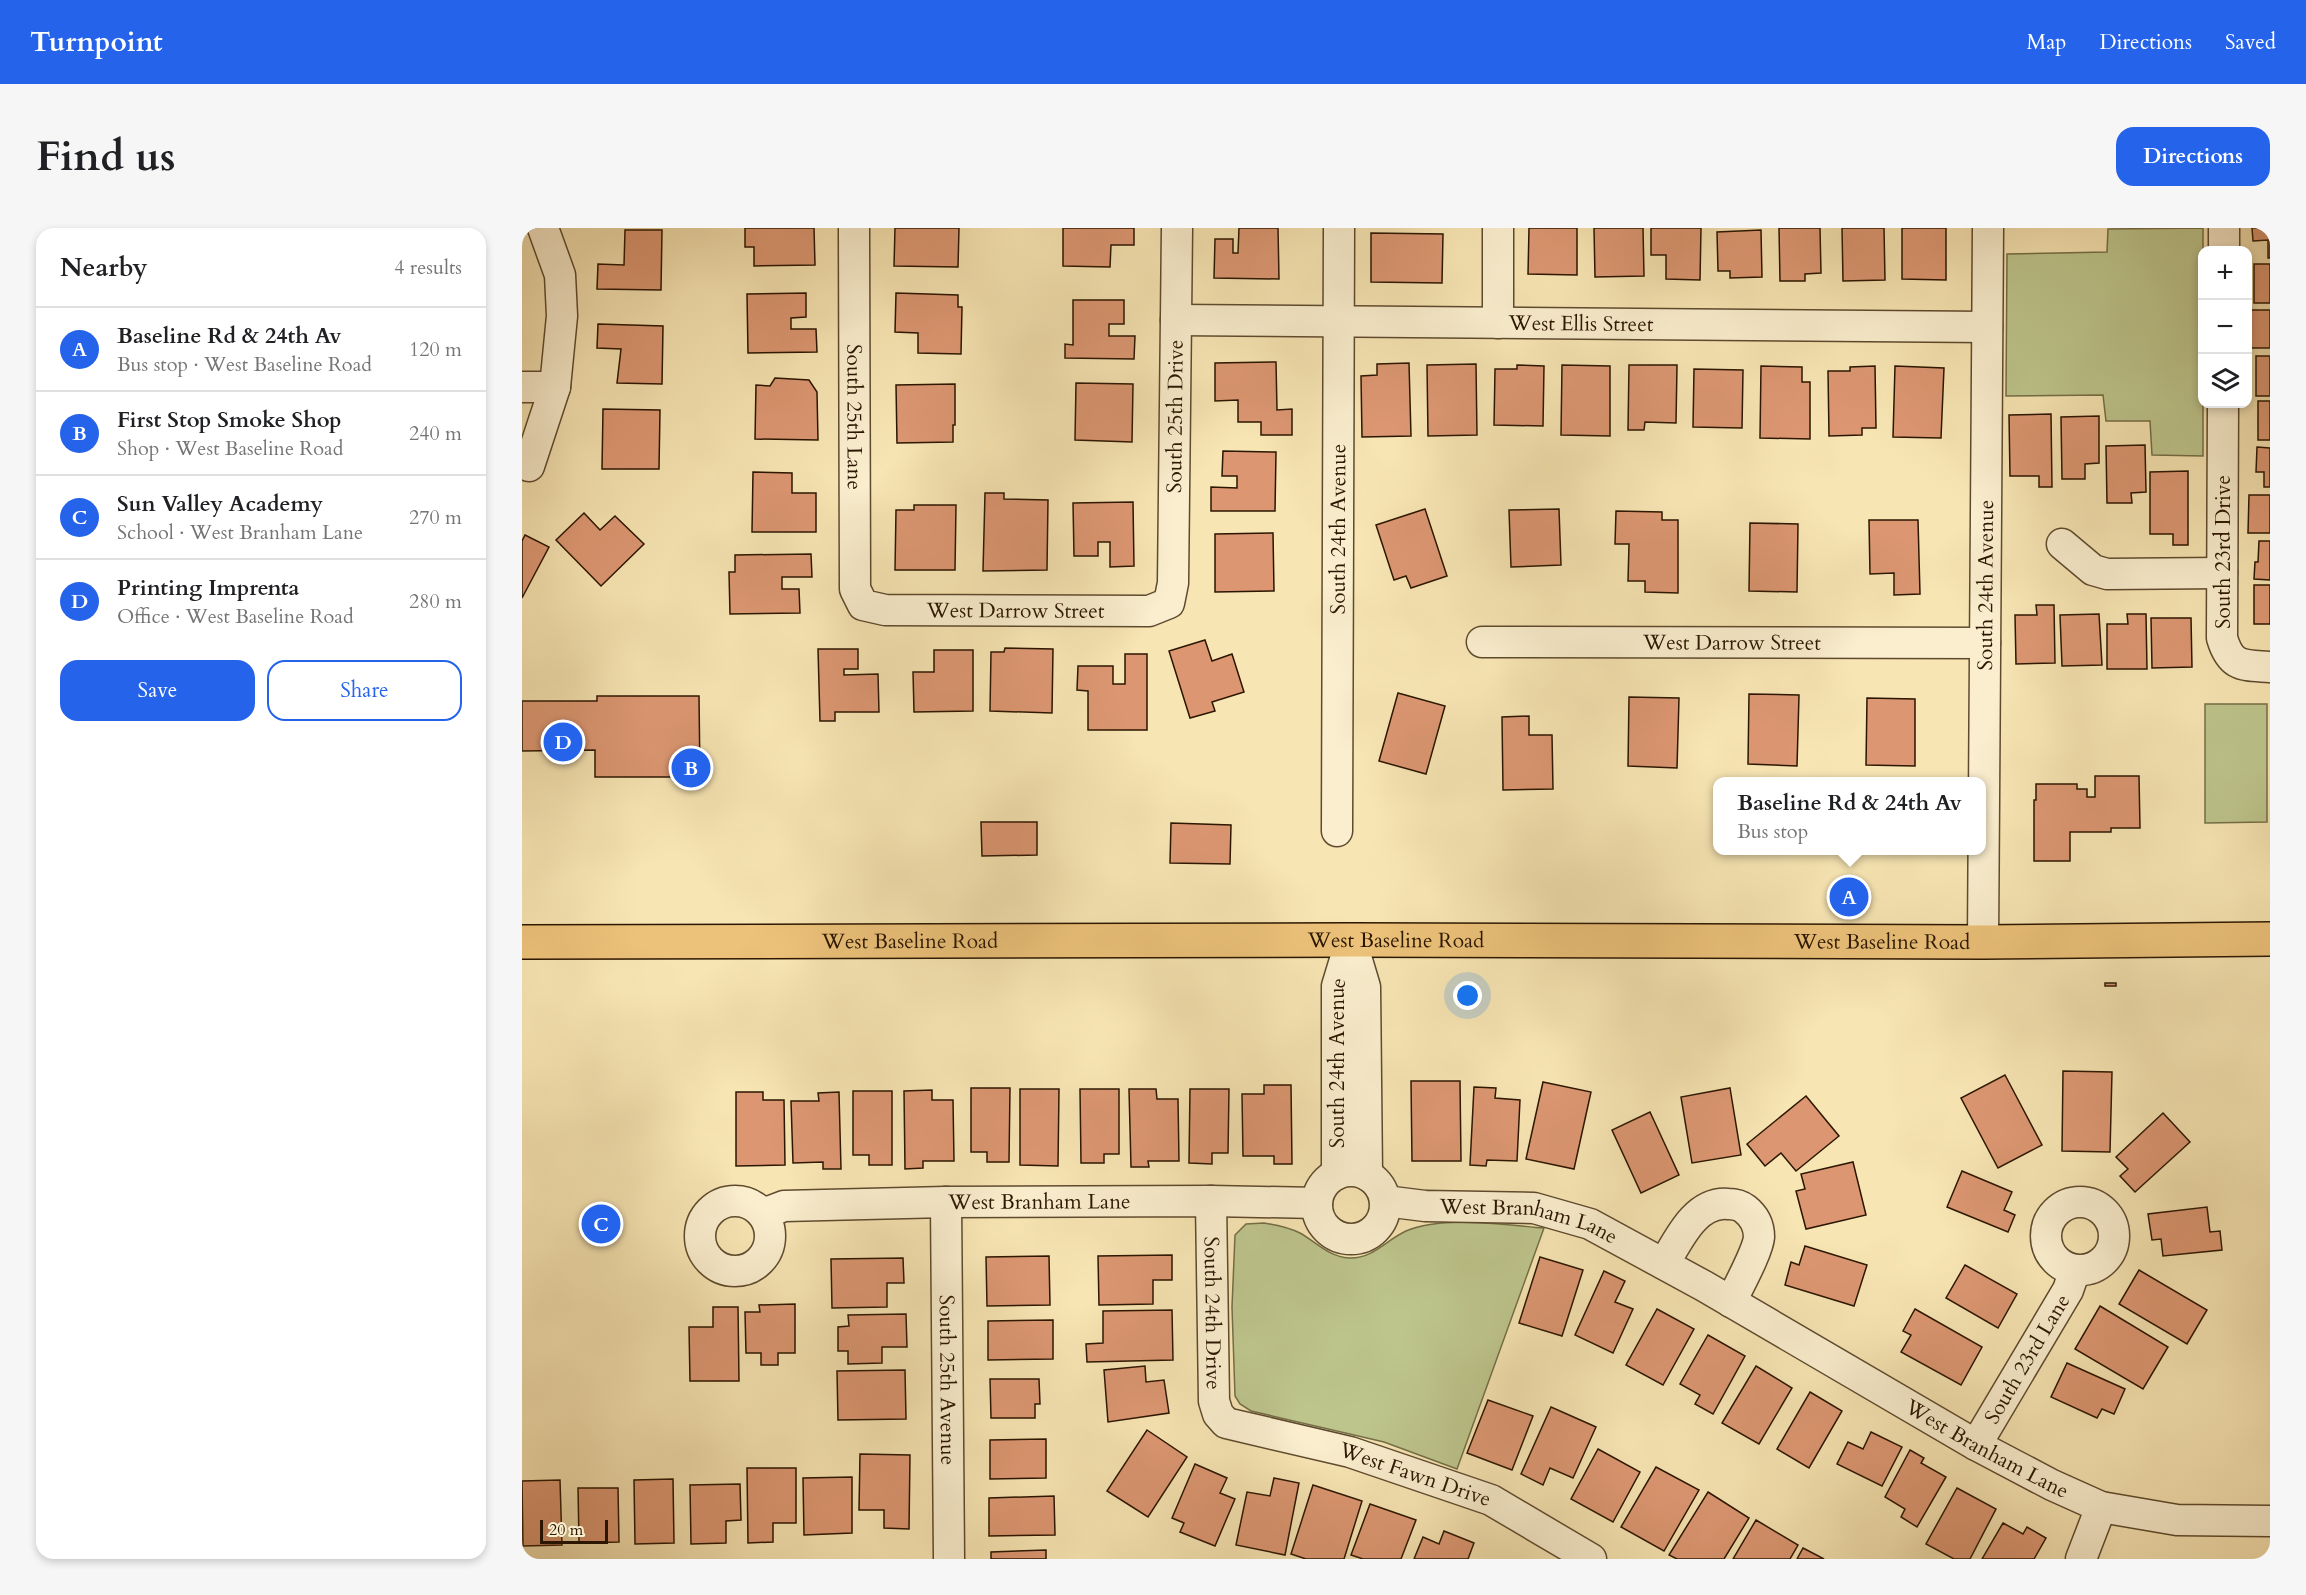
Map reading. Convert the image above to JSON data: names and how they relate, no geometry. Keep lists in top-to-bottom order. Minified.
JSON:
{"streets":{"main road":["West Baseline Road"],"street":["West Ellis Street","South 25th Drive","South 25th Lane","South 24th Avenue","South 23rd Drive","West Darrow Street","West Branham Lane","South 24th Drive","South 23rd Lane","South 25th Avenue","West Fawn Drive"]},"crossings":[["West Ellis Street","South 25th Drive"],["West Ellis Street","South 24th Avenue"],["South 25th Drive","West Darrow Street"],["South 25th Lane","West Darrow Street"],["South 24th Avenue","West Darrow Street"],["South 24th Avenue","West Baseline Road"],["South 24th Avenue","West Branham Lane"],["West Branham Lane","South 24th Drive"],["West Branham Lane","South 23rd Lane"],["West Branham Lane","South 25th Avenue"],["South 24th Drive","West Fawn Drive"]],"scale_bar":"20 m","page":{"header":"Turnpoint","nav":["Map","Directions","Saved"],"buttons":["Directions",["Save","Share"]],"title":"Find us","heading":["Nearby","4 results"],"map_buttons":["+","−"],"list":[{"mark":"A","name":"Baseline Rd & 24th Av","note":"Bus stop · West Baseline Road","value":"120 m"},{"mark":"B","name":"First Stop Smoke Shop","note":"Shop · West Baseline Road","value":"240 m"},{"mark":"C","name":"Sun Valley Academy","note":"School · West Branham Lane","value":"270 m"},{"mark":"D","name":"Printing Imprenta","note":"Office · West Baseline Road","value":"280 m"}],"pins":["D","B","A","C"],"popup":["Baseline Rd & 24th Av","Bus stop"],"scale":"20 m"}}
